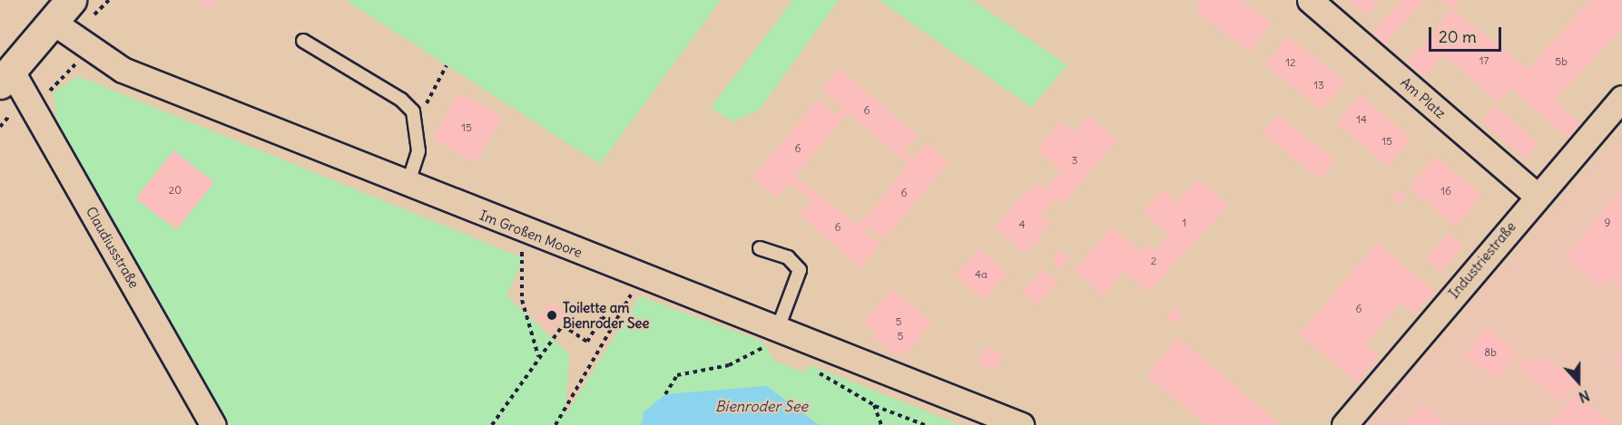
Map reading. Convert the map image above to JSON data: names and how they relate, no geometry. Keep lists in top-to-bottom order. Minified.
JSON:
{"streets":{"street":["Am Platz","Im Großen Moore","Claudiusstraße","Industriestraße"]},"crossings":[["Am Platz","Industriestraße"]],"water":["Bienroder See"],"places":["Toilette am Bienroder See"],"house_numbers":["17","5b","12","13","6","14","15","15","6","3","20","16","6","1","9","4","6","2","4a","6","5","5","8b"],"scale_bar":"20 m","north":"bottom"}
